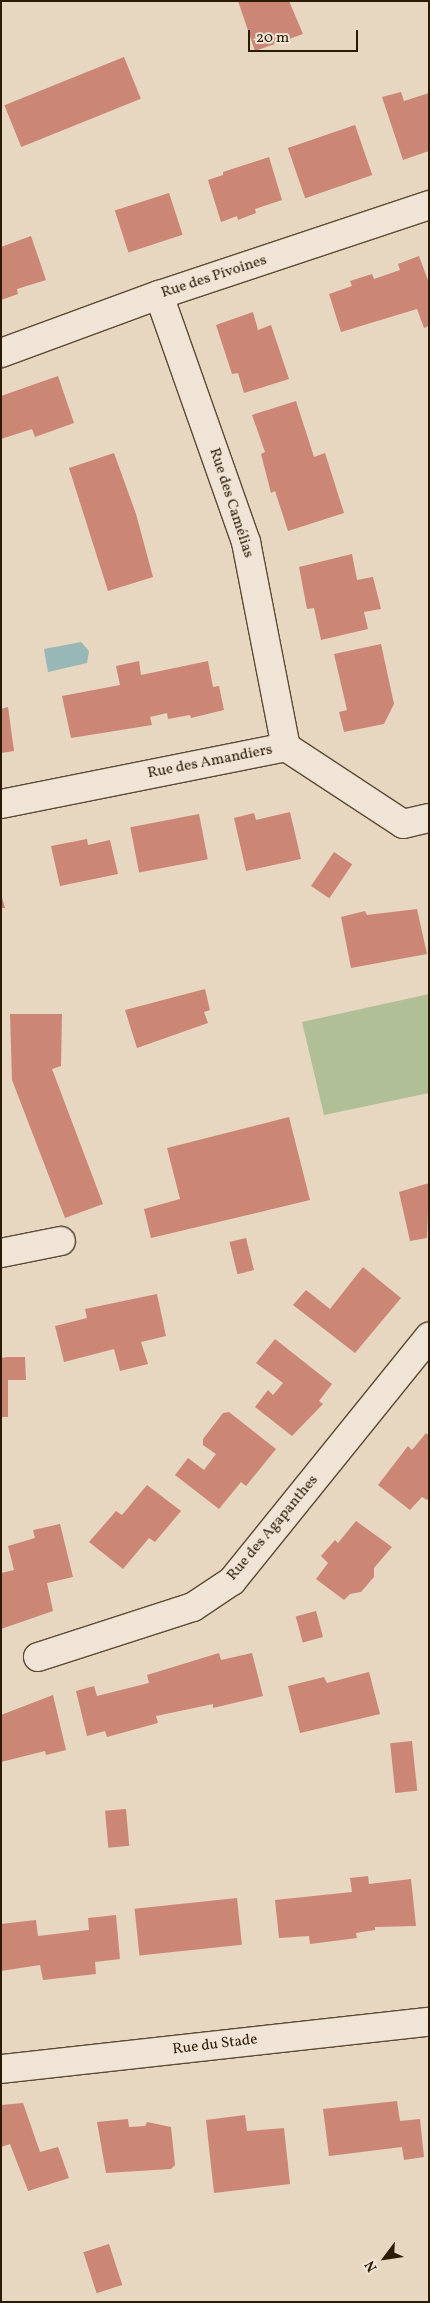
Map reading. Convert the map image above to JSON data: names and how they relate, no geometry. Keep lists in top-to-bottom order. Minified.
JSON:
{"streets":{"street":["Rue des Pivoines","Rue des Camélias","Rue des Amandiers","Rue des Agapanthes","Rue du Stade"]},"crossings":[["Rue des Pivoines","Rue des Camélias"],["Rue des Camélias","Rue des Amandiers"]],"scale_bar":"20 m","north":"bottom left"}
